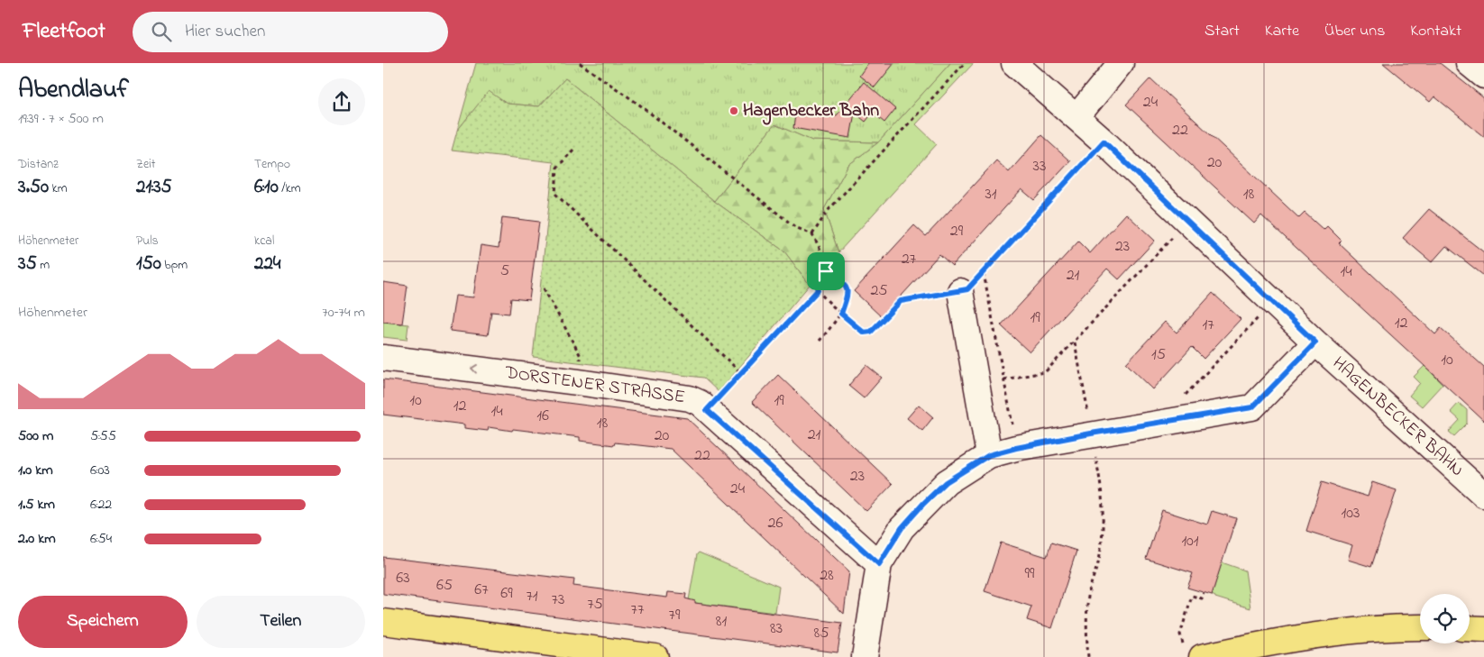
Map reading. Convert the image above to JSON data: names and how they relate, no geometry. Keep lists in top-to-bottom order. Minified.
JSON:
{"streets":{"street":["DORSTENER STRASSE","HAGENBECKER BAHN"]},"places":["Hagenbecker Bahn"],"house_numbers":["24","22","20","33","31","18","29","23","27","5","14","21","25","19","12","17","15","10","10","19","12","14","16","18","21","20","22","23","24","103","26","101","99","28","63","65","67","69","71","73","75","77","79","81","83","85"],"page":{"header":"Fleetfoot","search":"Hier suchen","nav":["Start","Karte","Über uns","Kontakt"],"heading":["Abendlauf","19:39 · 7 × 500 m"],"stats":[["Distanz","3.50 km"],["Zeit","21:35"],["Tempo","6:10 /km"],["Höhenmeter","35 m"],["Puls","150 bpm"],["kcal","224"]],"chart":["Höhenmeter","70–74 m"],"list":[{"name":"500 m","note":"5:55"},{"name":"1.0 km","note":"6:03"},{"name":"1.5 km","note":"6:22"},{"name":"2.0 km","note":"6:54"}],"buttons":["Speichern","Teilen"]}}
